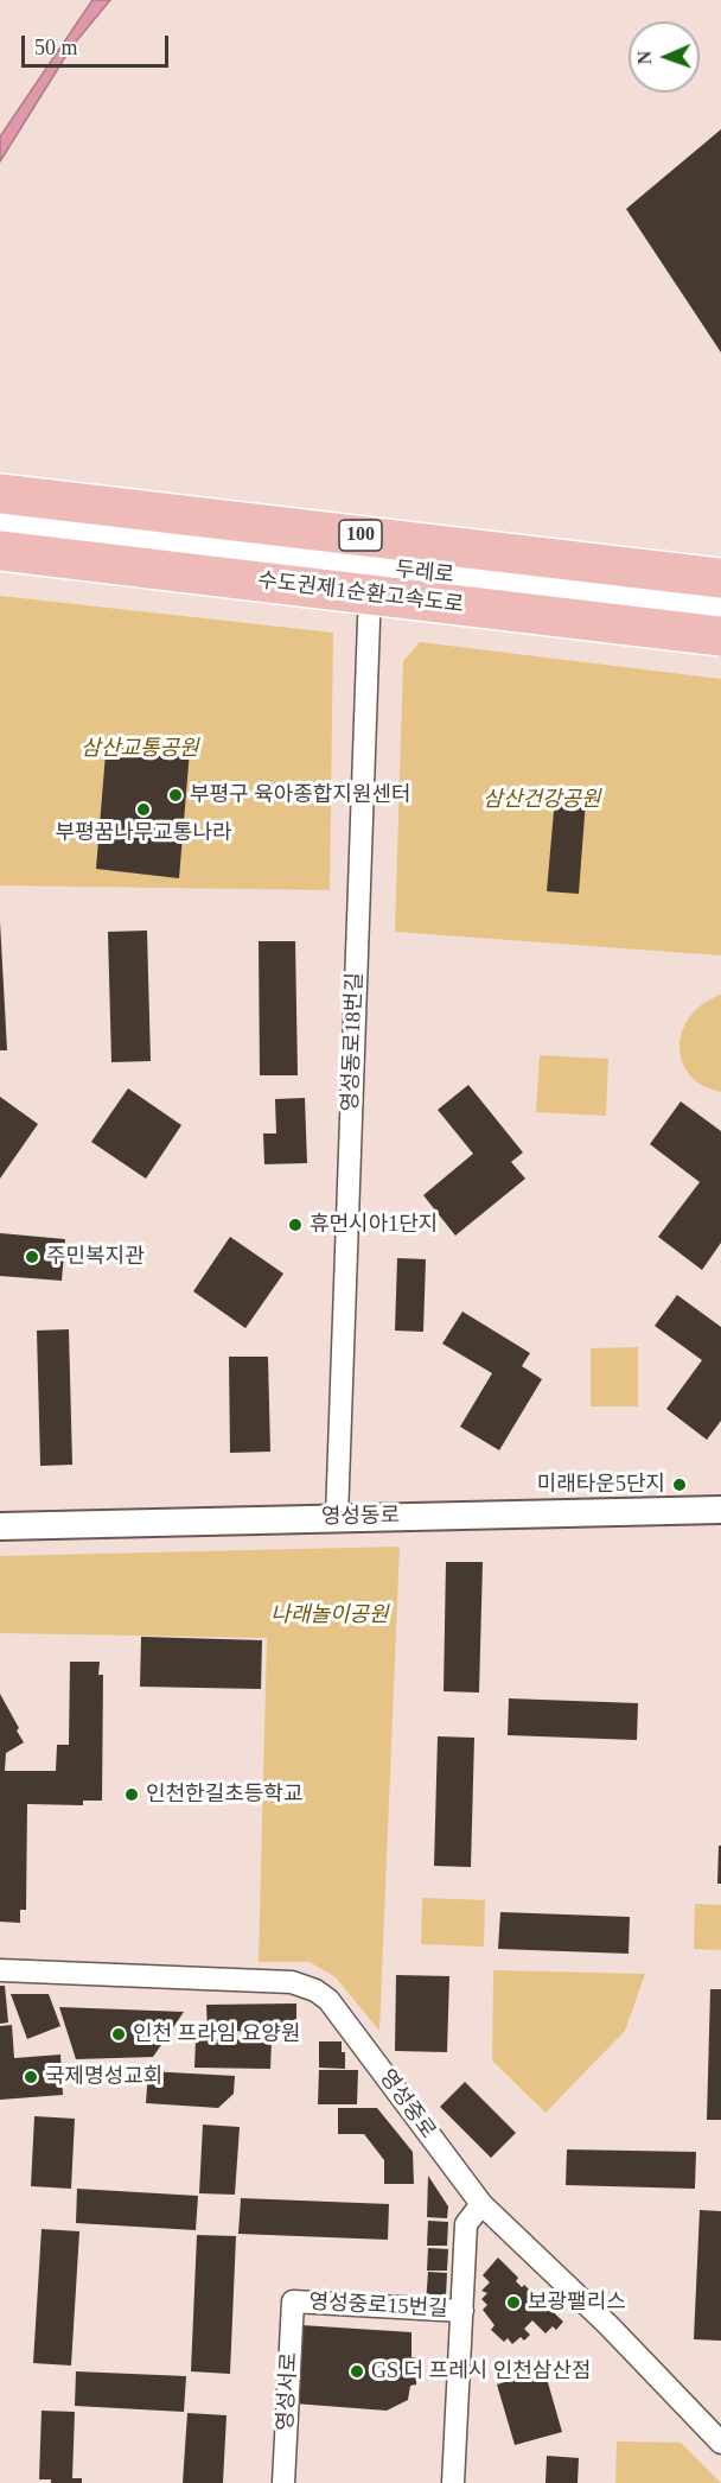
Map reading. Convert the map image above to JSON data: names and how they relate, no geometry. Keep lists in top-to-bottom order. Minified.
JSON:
{"streets":{"highway":["100","수도권제1순환고속도로"],"street":["두레로","영성동로18번길","영성동로","영성중로","영성중로15번길","영성서로"]},"crossings":[["두레로","영성동로18번길"],["영성동로18번길","영성동로"],["영성중로","영성중로15번길"],["영성중로15번길","영성서로"]],"parks":["삼산교통공원","삼산건강공원","나래놀이공원"],"places":["부평구 육아종합지원센터","부평꿈나무교통나라","휴먼시아1단지","주민복지관","미래타운5단지","인천한길초등학교","인천 프라임 요양원","국제명성교회","보광팰리스","GS 더 프레시 인천삼산점"],"scale_bar":"50 m","north":"left"}
